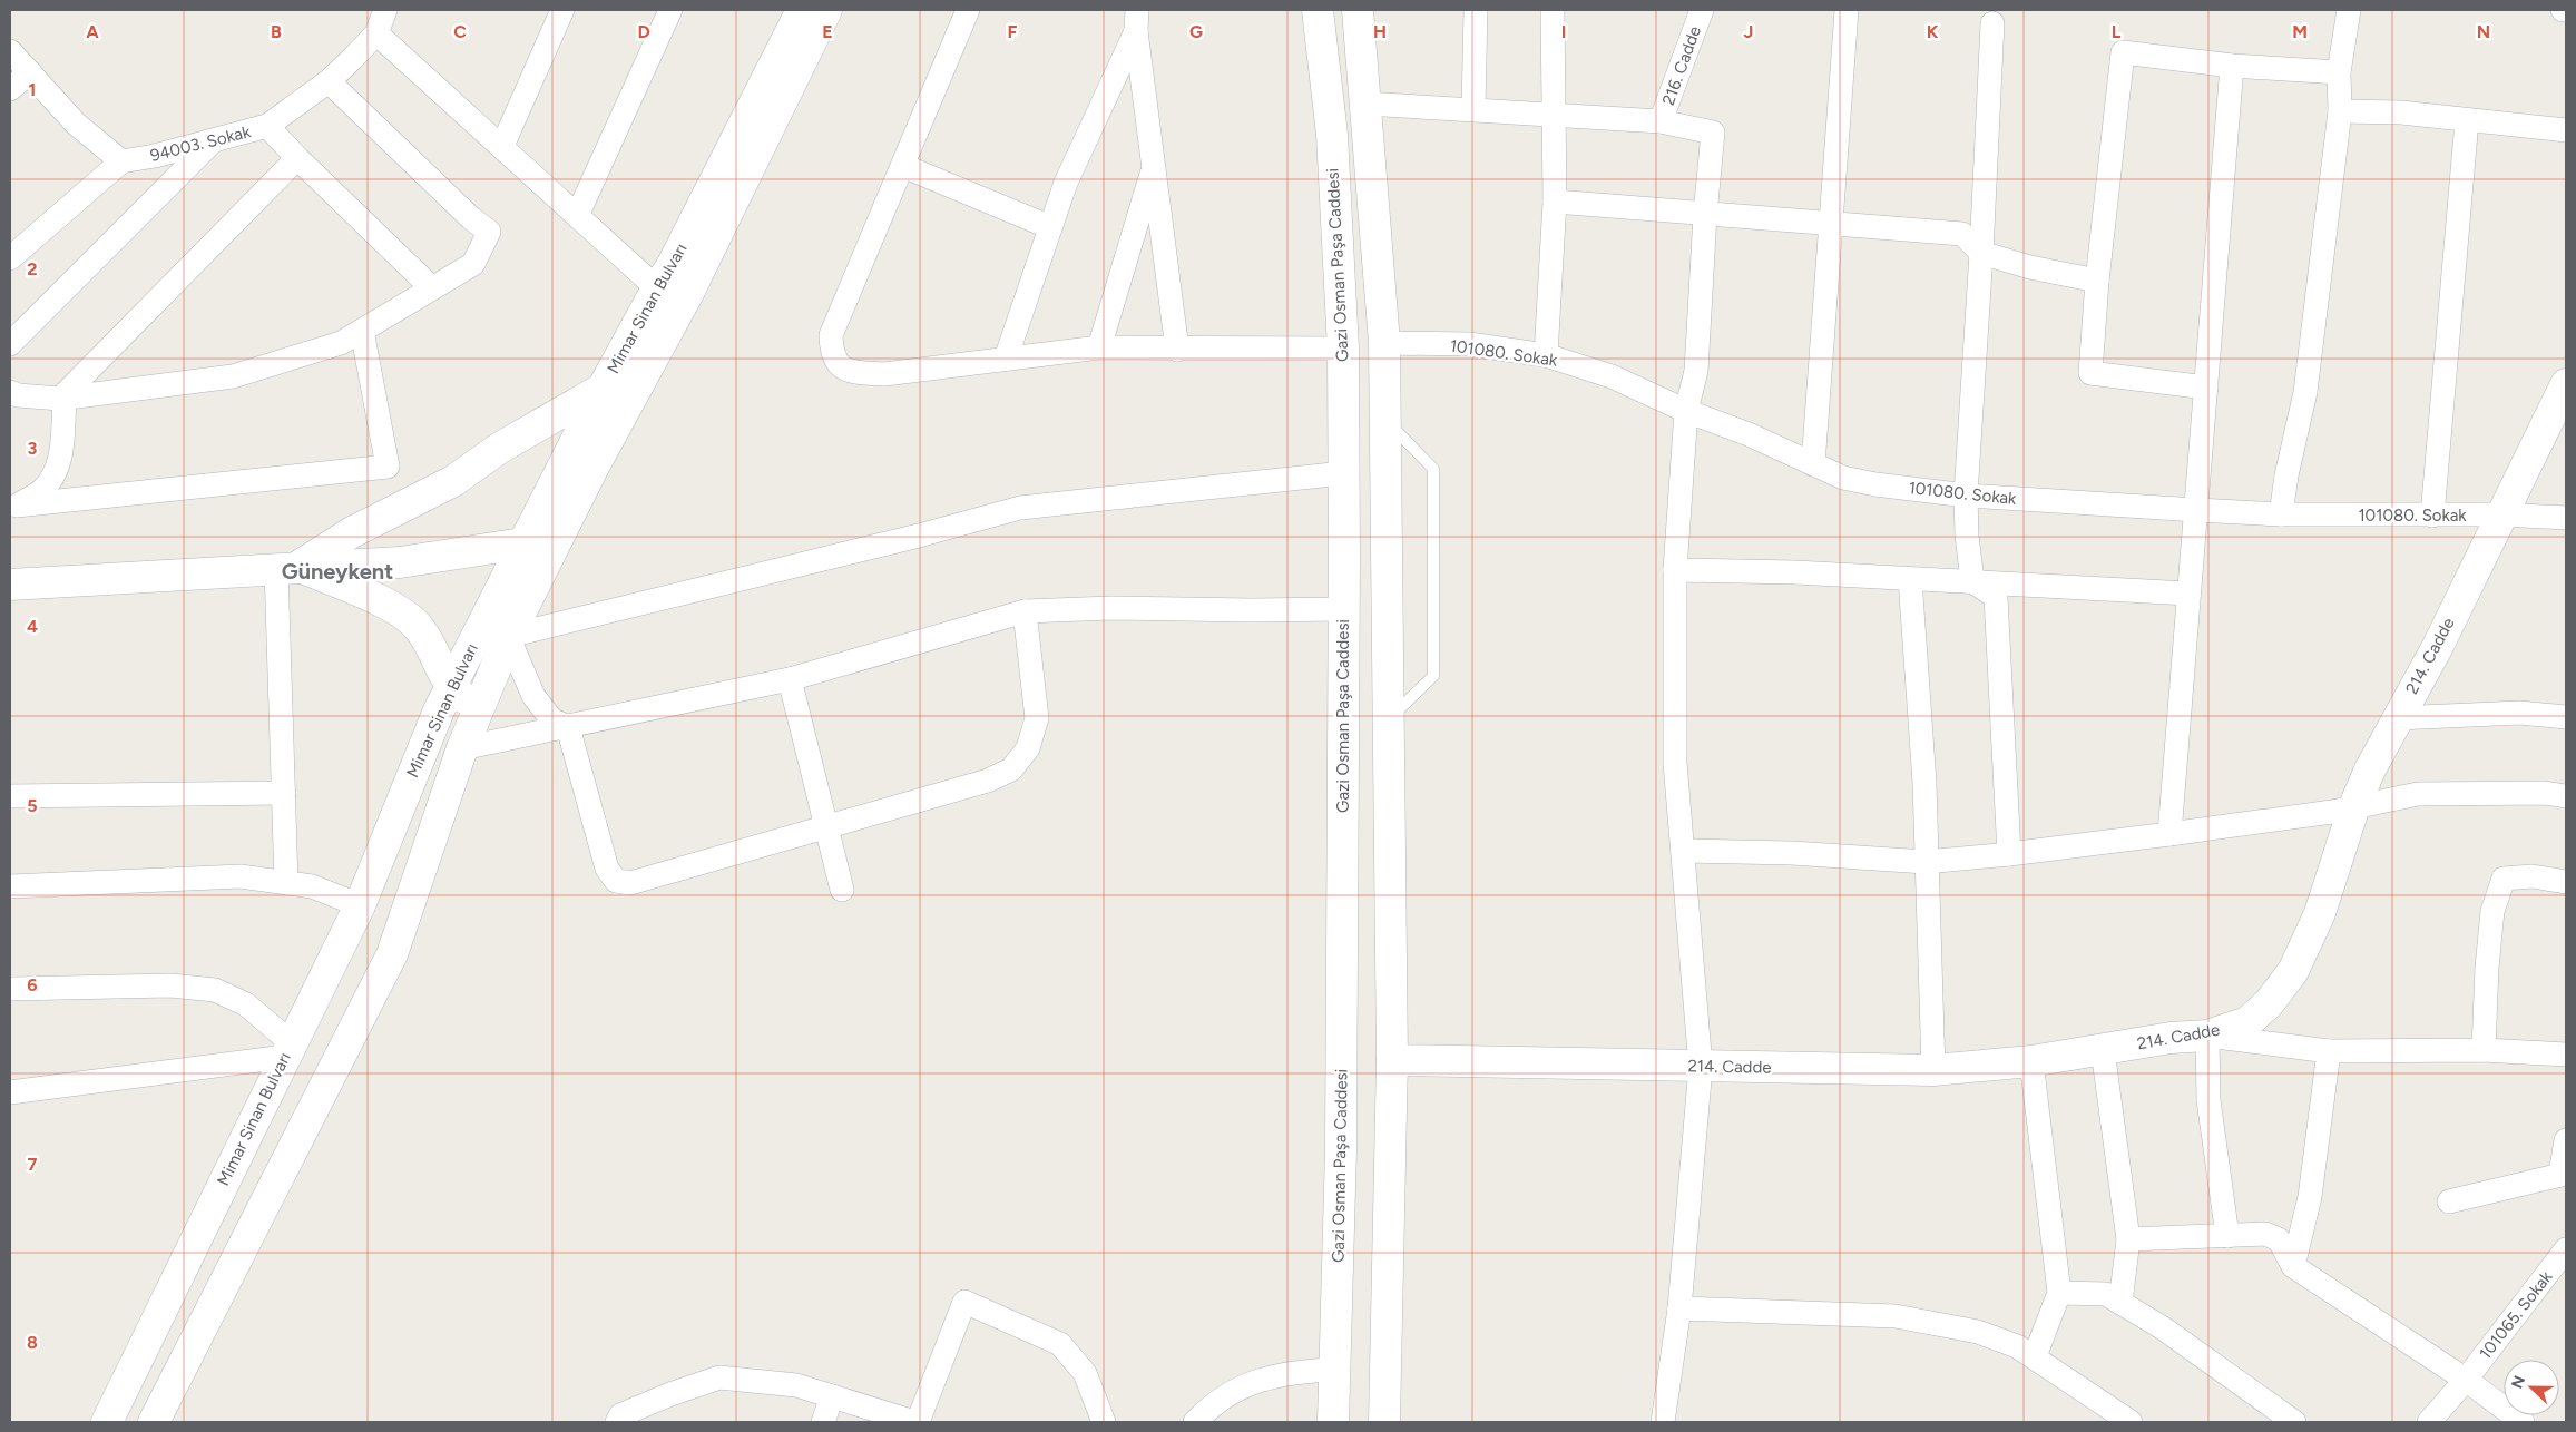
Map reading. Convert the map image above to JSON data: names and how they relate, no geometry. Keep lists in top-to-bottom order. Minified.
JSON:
{"streets":{"main road":["Gazi Osman Paşa Caddesi","Mimar Sinan Bulvarı","214. Cadde"],"street":["216. Cadde","94003. Sokak","101080. Sokak","101065. Sokak"]},"crossings":[["101080. Sokak","214. Cadde"]],"districts":["Güneykent"],"north":"left","grid":{"columns":["A","B","C","D","E","F","G","H","I","J","K","L","M","N"],"rows":["1","2","3","4","5","6","7","8"]}}
